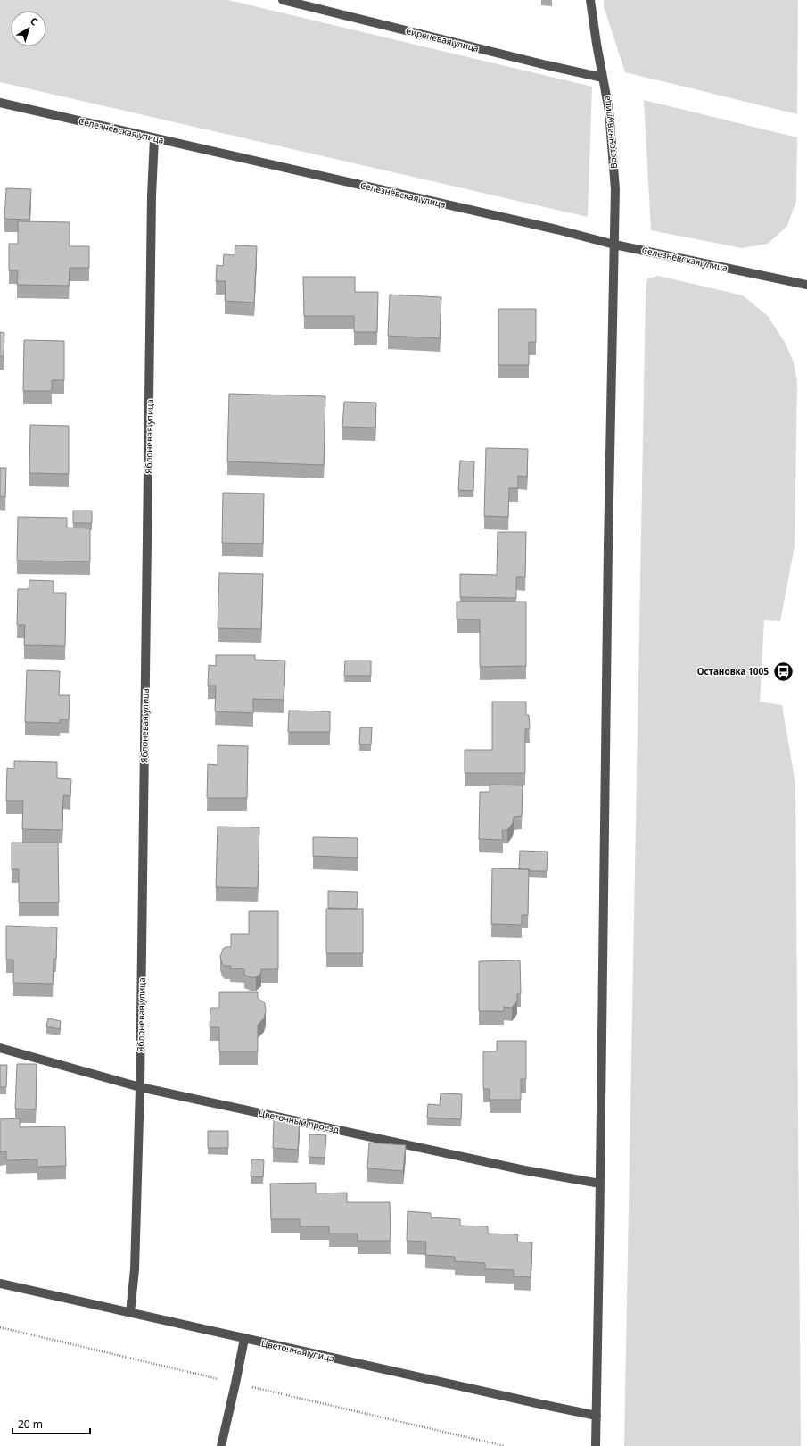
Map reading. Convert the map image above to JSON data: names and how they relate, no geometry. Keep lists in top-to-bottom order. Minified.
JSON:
{"streets":{"street":["Сиреневая улица","Селезнёвская улица","Восточная улица","Яблоневая улица","Цветочный проезд","Цветочная улица"]},"crossings":[["Сиреневая улица","Восточная улица"],["Селезнёвская улица","Восточная улица"],["Селезнёвская улица","Яблоневая улица"],["Восточная улица","Цветочный проезд"],["Восточная улица","Цветочная улица"],["Яблоневая улица","Цветочный проезд"],["Яблоневая улица","Цветочная улица"]],"places":{"bus stop":["Остановка 1005"]},"scale_bar":"20 m","north":"top right"}
